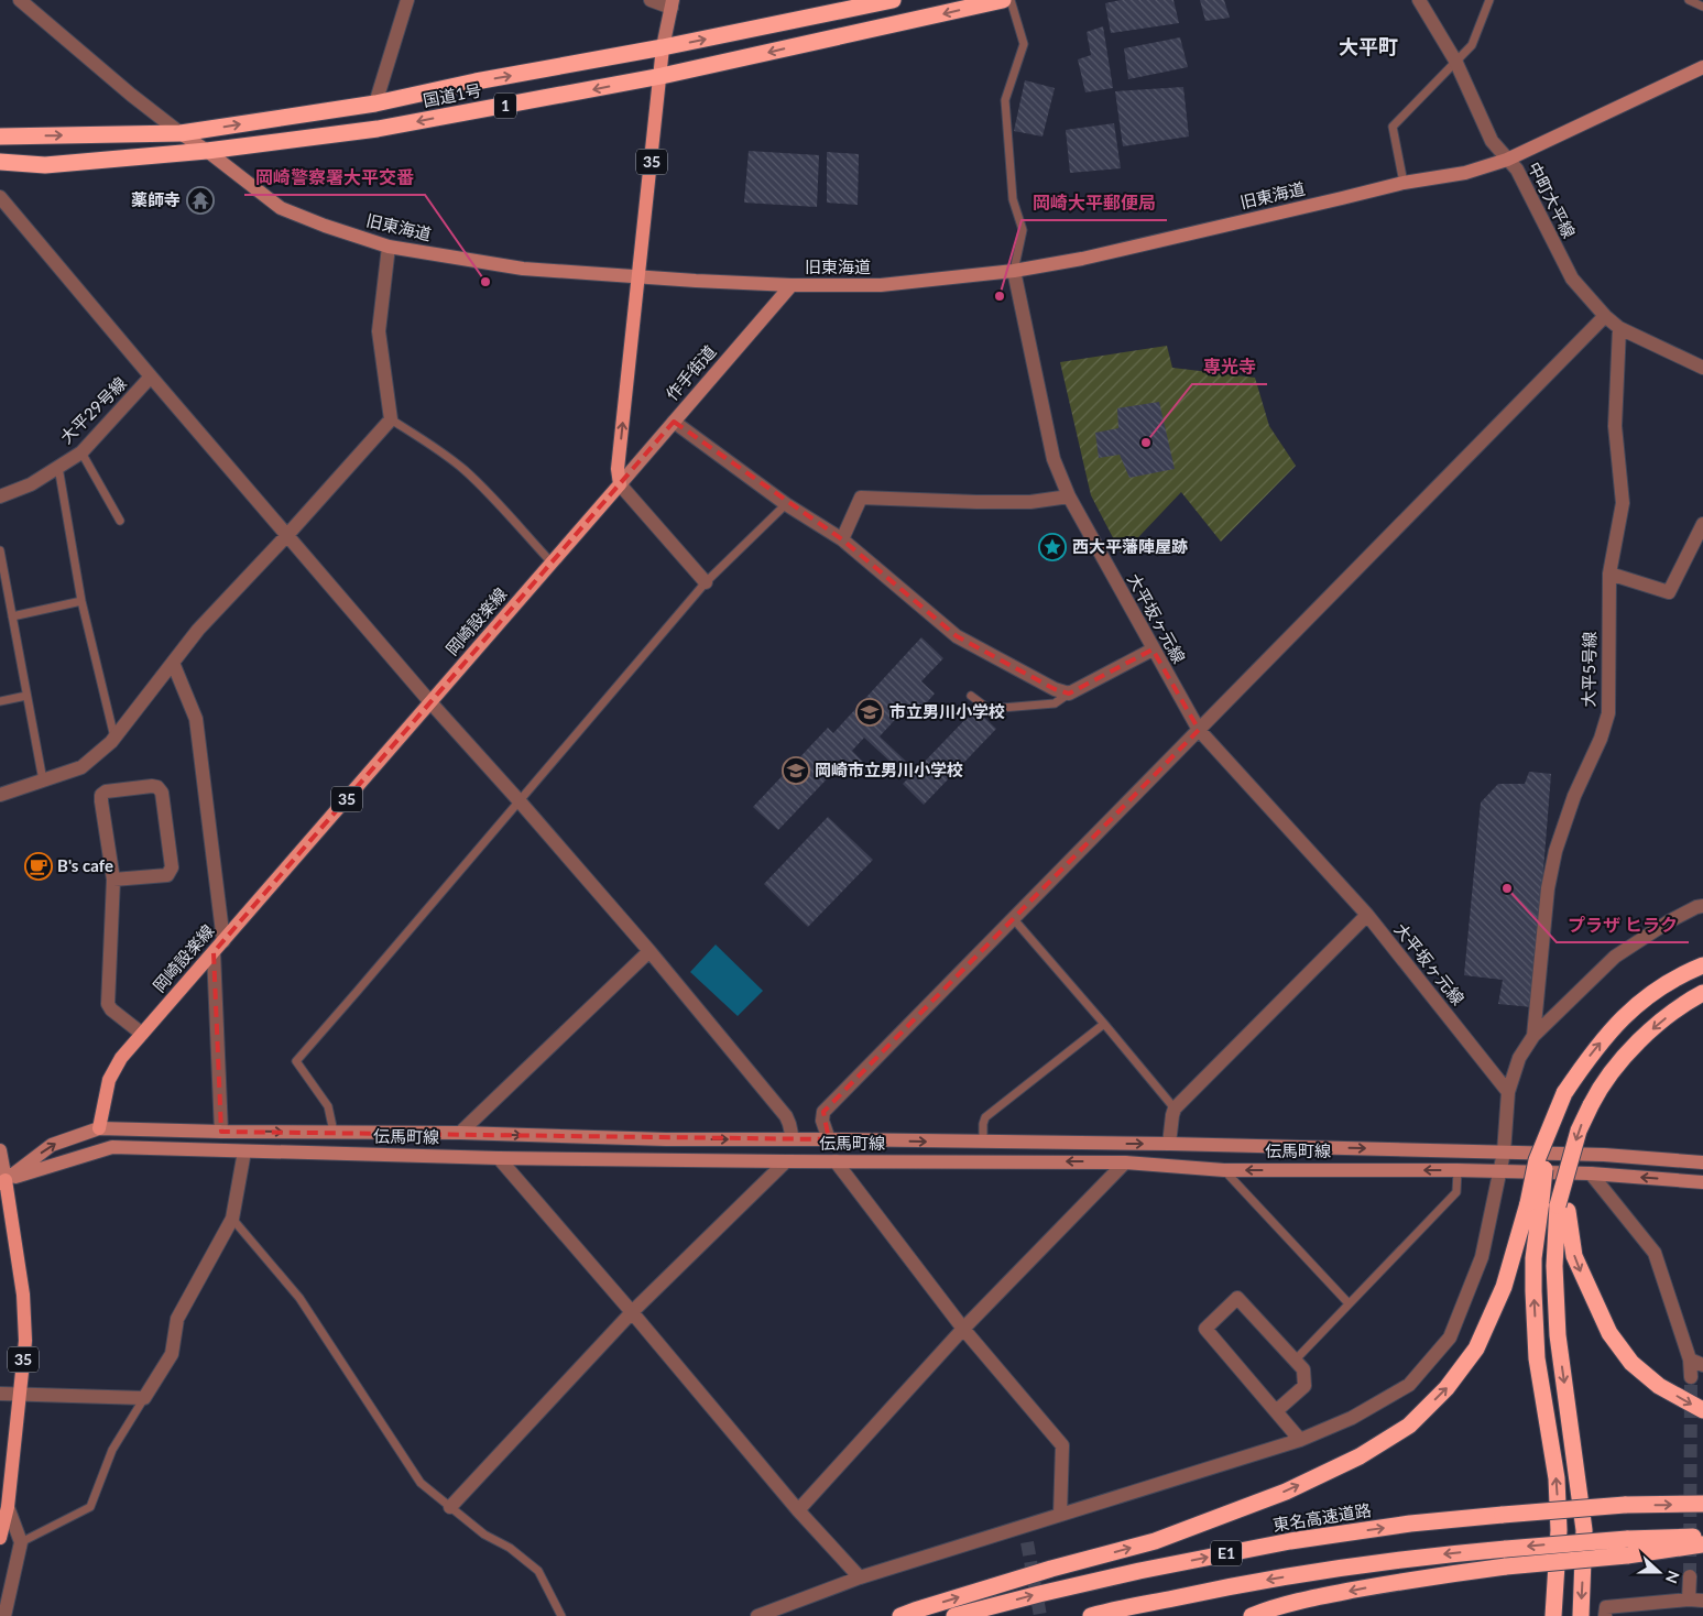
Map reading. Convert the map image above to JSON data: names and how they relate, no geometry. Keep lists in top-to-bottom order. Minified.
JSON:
{"streets":{"highway":["国道1号","1","東名高速道路","E1"],"main road":["35","岡崎設楽線"],"street":["旧東海道","中町大平線","作手街道","大平29号線","大平坂ヶ元線","大平5号線","伝馬町線"]},"crossings":[["国道1号","35"],["国道1号","旧東海道"],["35","旧東海道"],["35","作手街道"],["35","岡崎設楽線"],["35","伝馬町線"],["旧東海道","中町大平線"],["旧東海道","作手街道"],["旧東海道","大平坂ヶ元線"],["中町大平線","大平5号線"],["作手街道","岡崎設楽線"],["岡崎設楽線","伝馬町線"]],"districts":["大平町"],"places":{"temple":["薬師寺"],"other":["岡崎警察署大平交番","岡崎大平郵便局","専光寺","プラザ ヒラク"],"place":["西大平藩陣屋跡"],"school or university":["市立男川小学校","岡崎市立男川小学校"],"cafe":["B's cafe"]},"north":"right"}
